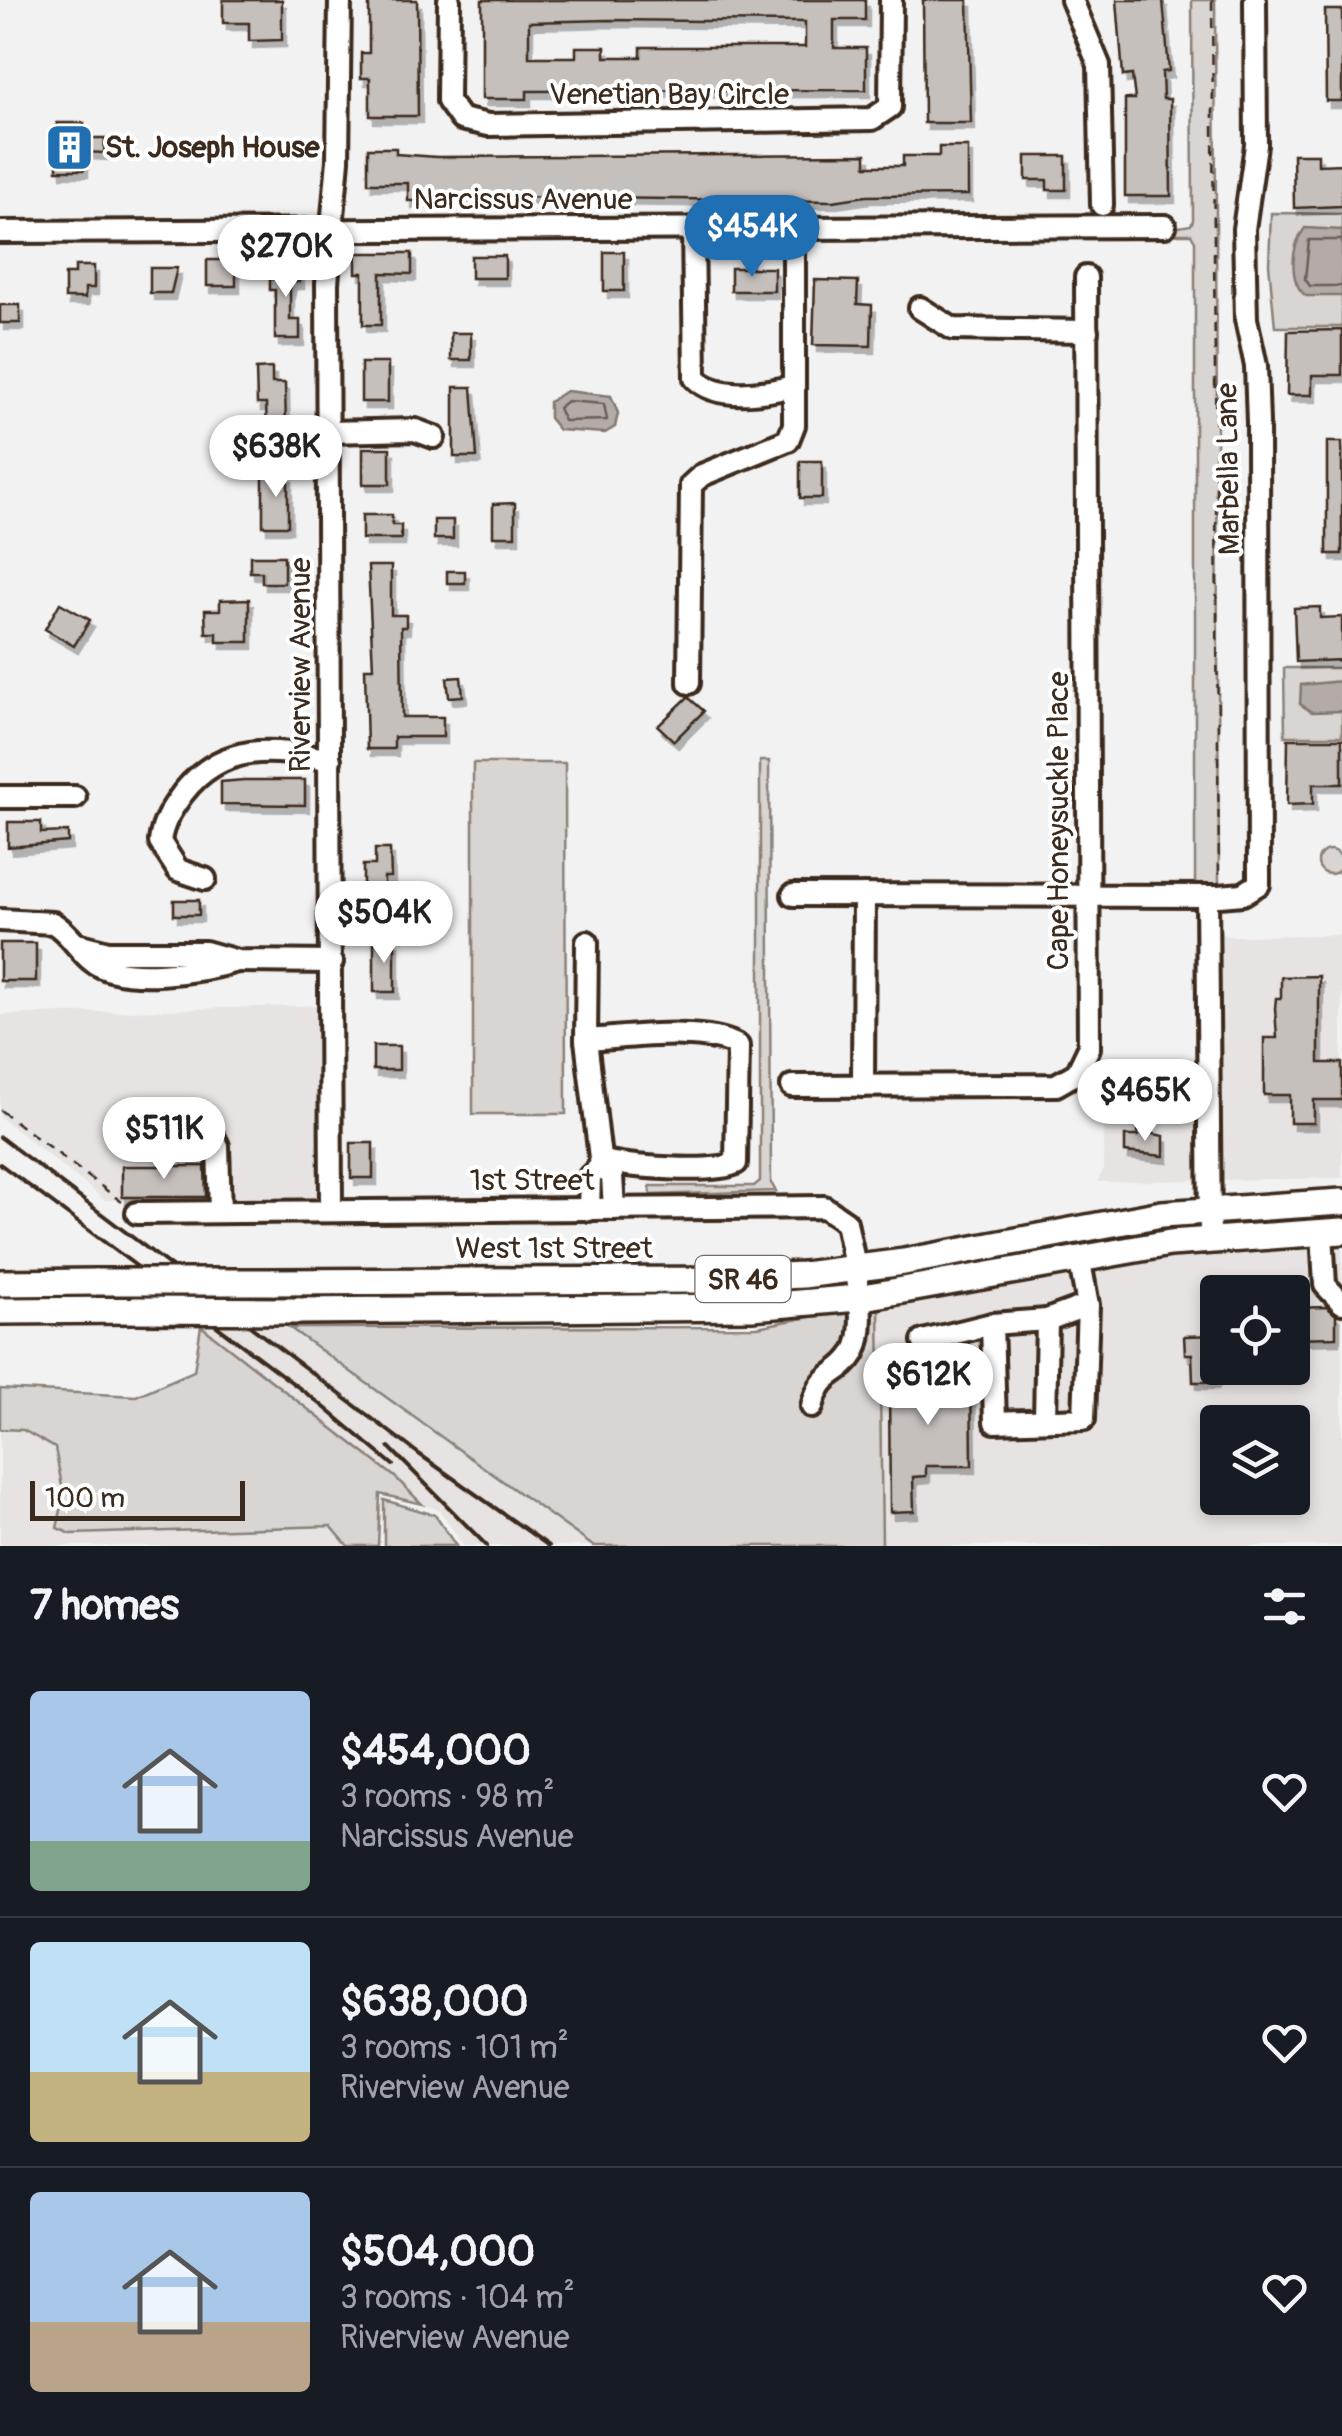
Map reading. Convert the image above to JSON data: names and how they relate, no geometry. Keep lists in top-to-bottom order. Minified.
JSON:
{"streets":{"main road":["West 1st Street","SR 46"],"street":["Venetian Bay Circle","Narcissus Avenue","Marbella Lane","Riverview Avenue","Cape Honeysuckle Place","1st Street"]},"crossings":[["Narcissus Avenue","Riverview Avenue"],["Riverview Avenue","1st Street"],["1st Street","West 1st Street"]],"places":{"building":["St. Joseph House"]},"scale_bar":"100 m","page":{"price":["$454K","$270K","$638K","$504K","$465K","$511K","$612K"],"scale":"100 m","heading":"7 homes","list":[{"name":"$454,000","note":"3 rooms · 98 m² · Narcissus Avenue"},{"name":"$638,000","note":"3 rooms · 101 m² · Riverview Avenue"},{"name":"$504,000","note":"3 rooms · 104 m² · Riverview Avenue"}]}}
